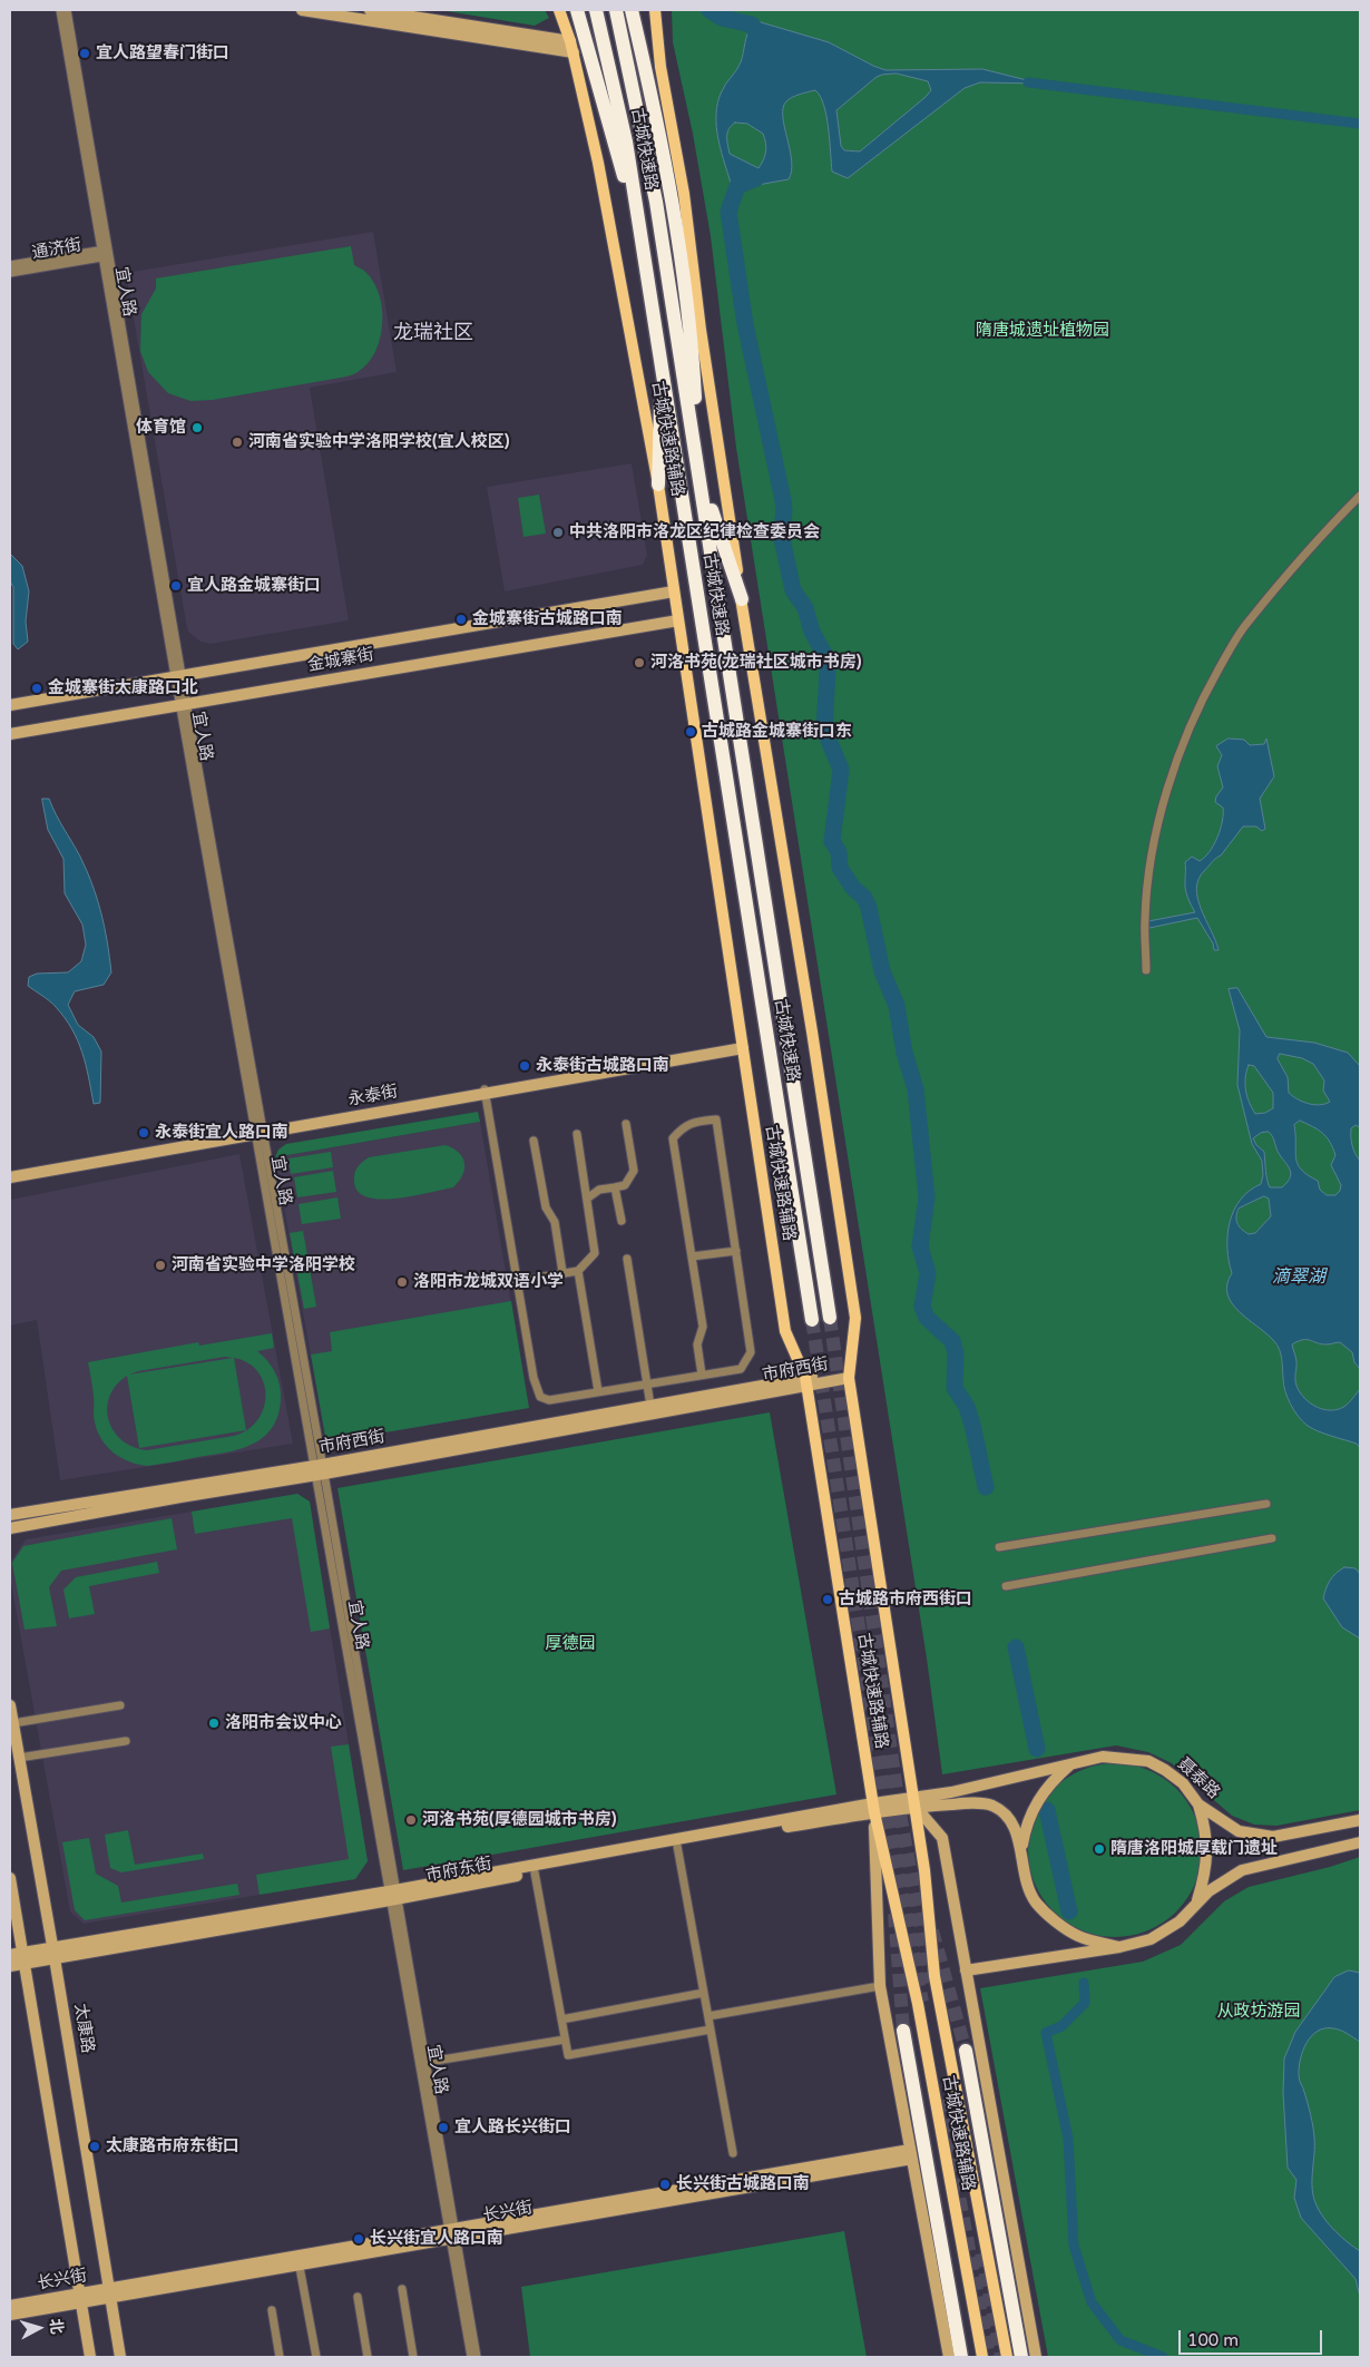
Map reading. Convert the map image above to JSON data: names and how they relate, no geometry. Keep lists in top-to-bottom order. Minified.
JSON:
{"streets":{"highway":["古城快速路"],"main road":["古城快速路辅路","金城寨街","永泰街","市府西街","聂泰路","市府东街","太康路","长兴街"],"street":["通济街","宜人路"]},"crossings":[["通济街","宜人路"],["宜人路","金城寨街"],["宜人路","永泰街"],["宜人路","市府西街"],["宜人路","市府东街"],["宜人路","长兴街"],["古城快速路辅路","金城寨街"],["古城快速路辅路","永泰街"],["古城快速路辅路","市府西街"],["古城快速路辅路","聂泰路"],["古城快速路辅路","市府东街"],["聂泰路","市府东街"],["市府东街","太康路"],["太康路","长兴街"]],"districts":["龙瑞社区"],"water":["滴翠湖"],"parks":["隋唐城遗址植物园","厚德园","从政坊游园"],"places":["宜人路望春门街口","体育馆","河南省实验中学洛阳学校(宜人校区)","中共洛阳市洛龙区纪律检查委员会","宜人路金城寨街口","金城寨街古城路口南","河洛书苑(龙瑞社区城市书房)","金城寨街太康路口北","古城路金城寨街口东","永泰街古城路口南","永泰街宜人路口南","河南省实验中学洛阳学校","洛阳市龙城双语小学","古城路市府西街口","洛阳市会议中心","河洛书苑(厚德园城市书房)","隋唐洛阳城厚载门遗址","宜人路长兴街口","太康路市府东街口","长兴街古城路口南","长兴街宜人路口南"],"scale_bar":"100 m","north":"right"}
